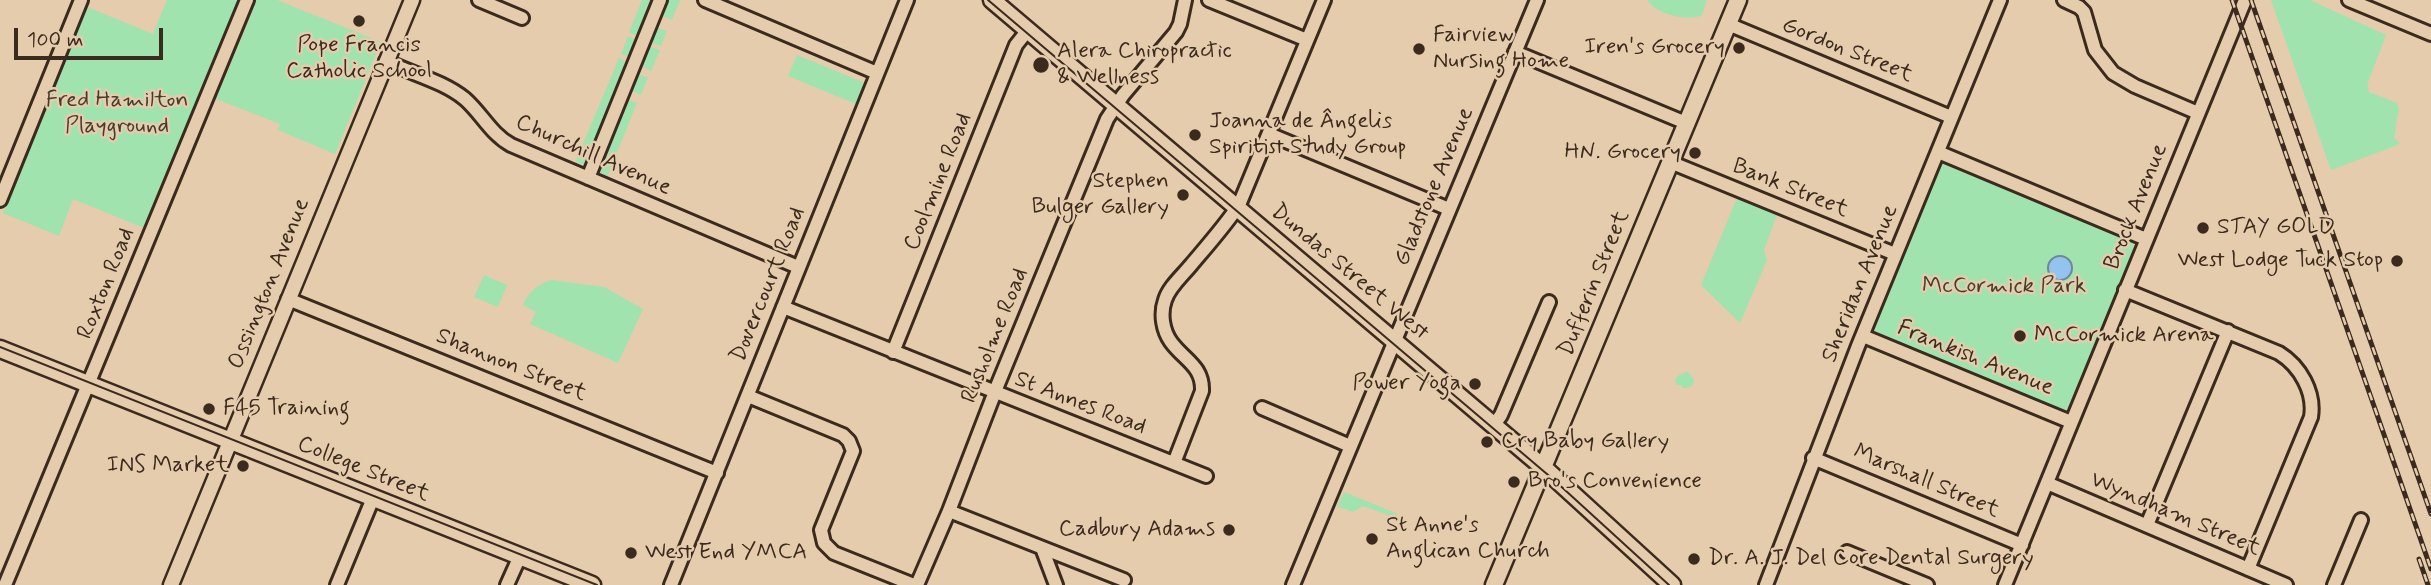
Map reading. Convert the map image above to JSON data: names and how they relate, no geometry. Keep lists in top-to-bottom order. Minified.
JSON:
{"streets":{"main road":["Dundas Street West","Dufferin Street","College Street"],"street":["Gordon Street","Churchill Avenue","Coolmine Road","Gladstone Avenue","Bank Street","Brock Avenue","Roxton Road","Ossington Avenue","Sheridan Avenue","Dovercourt Road","Rusholme Road","Frankish Avenue","Shannon Street","St Annes Road","Marshall Street","Wyndham Street"]},"crossings":[["Gordon Street","Dufferin Street"],["Gordon Street","Sheridan Avenue"],["Churchill Avenue","Ossington Avenue"],["Churchill Avenue","Dovercourt Road"],["Coolmine Road","Dundas Street West"],["Coolmine Road","St Annes Road"],["Gladstone Avenue","Dundas Street West"],["Bank Street","Dufferin Street"],["Bank Street","Sheridan Avenue"],["Brock Avenue","Frankish Avenue"],["Brock Avenue","Marshall Street"],["Brock Avenue","Wyndham Street"],["Dundas Street West","Dufferin Street"],["Dundas Street West","Rusholme Road"],["Roxton Road","College Street"],["Ossington Avenue","Shannon Street"],["Ossington Avenue","College Street"],["Sheridan Avenue","Frankish Avenue"],["Sheridan Avenue","Marshall Street"],["Dovercourt Road","Shannon Street"],["Dovercourt Road","St Annes Road"],["Rusholme Road","St Annes Road"]],"parks":["Fred Hamilton Playground","McCormick Park"],"places":["Pope Francis Catholic School","Iren's Grocery","Fairview Nursing Home","Alera Chiropractic & Wellness","Joanna de Ângelis Spiritist Study Group","HN. Grocery","Stephen Bulger Gallery","STAY GOLD","West Lodge Tuck Stop","McCormick Arena","Power Yoga","F45 Training","Cry Baby Gallery","INS Market","Bro's Convenience","Cadbury Adams","St Anne's Anglican Church","West End YMCA","Dr. A. J. Del Core Dental Surgery"],"scale_bar":"100 m"}
